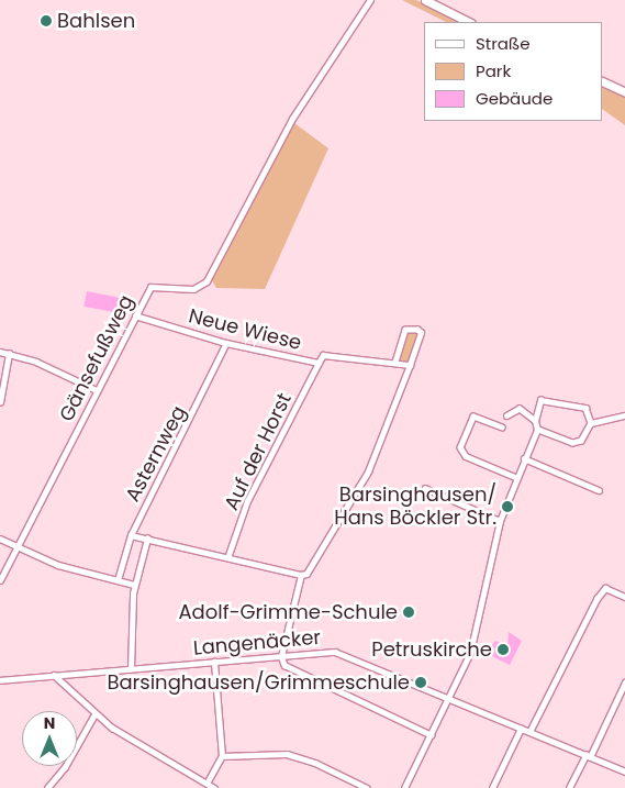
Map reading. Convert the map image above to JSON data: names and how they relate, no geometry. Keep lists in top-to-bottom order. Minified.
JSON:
{"streets":{"street":["Neue Wiese","Gänsefußweg","Auf der Horst","Asternweg","Langenäcker"]},"crossings":[["Neue Wiese","Gänsefußweg"],["Neue Wiese","Auf der Horst"],["Neue Wiese","Asternweg"]],"places":["Bahlsen","Barsinghausen/ Hans Böckler Str.","Adolf-Grimme-Schule","Petruskirche","Barsinghausen/Grimmeschule"],"legend":["Straße","Park","Gebäude"],"north":"top"}
